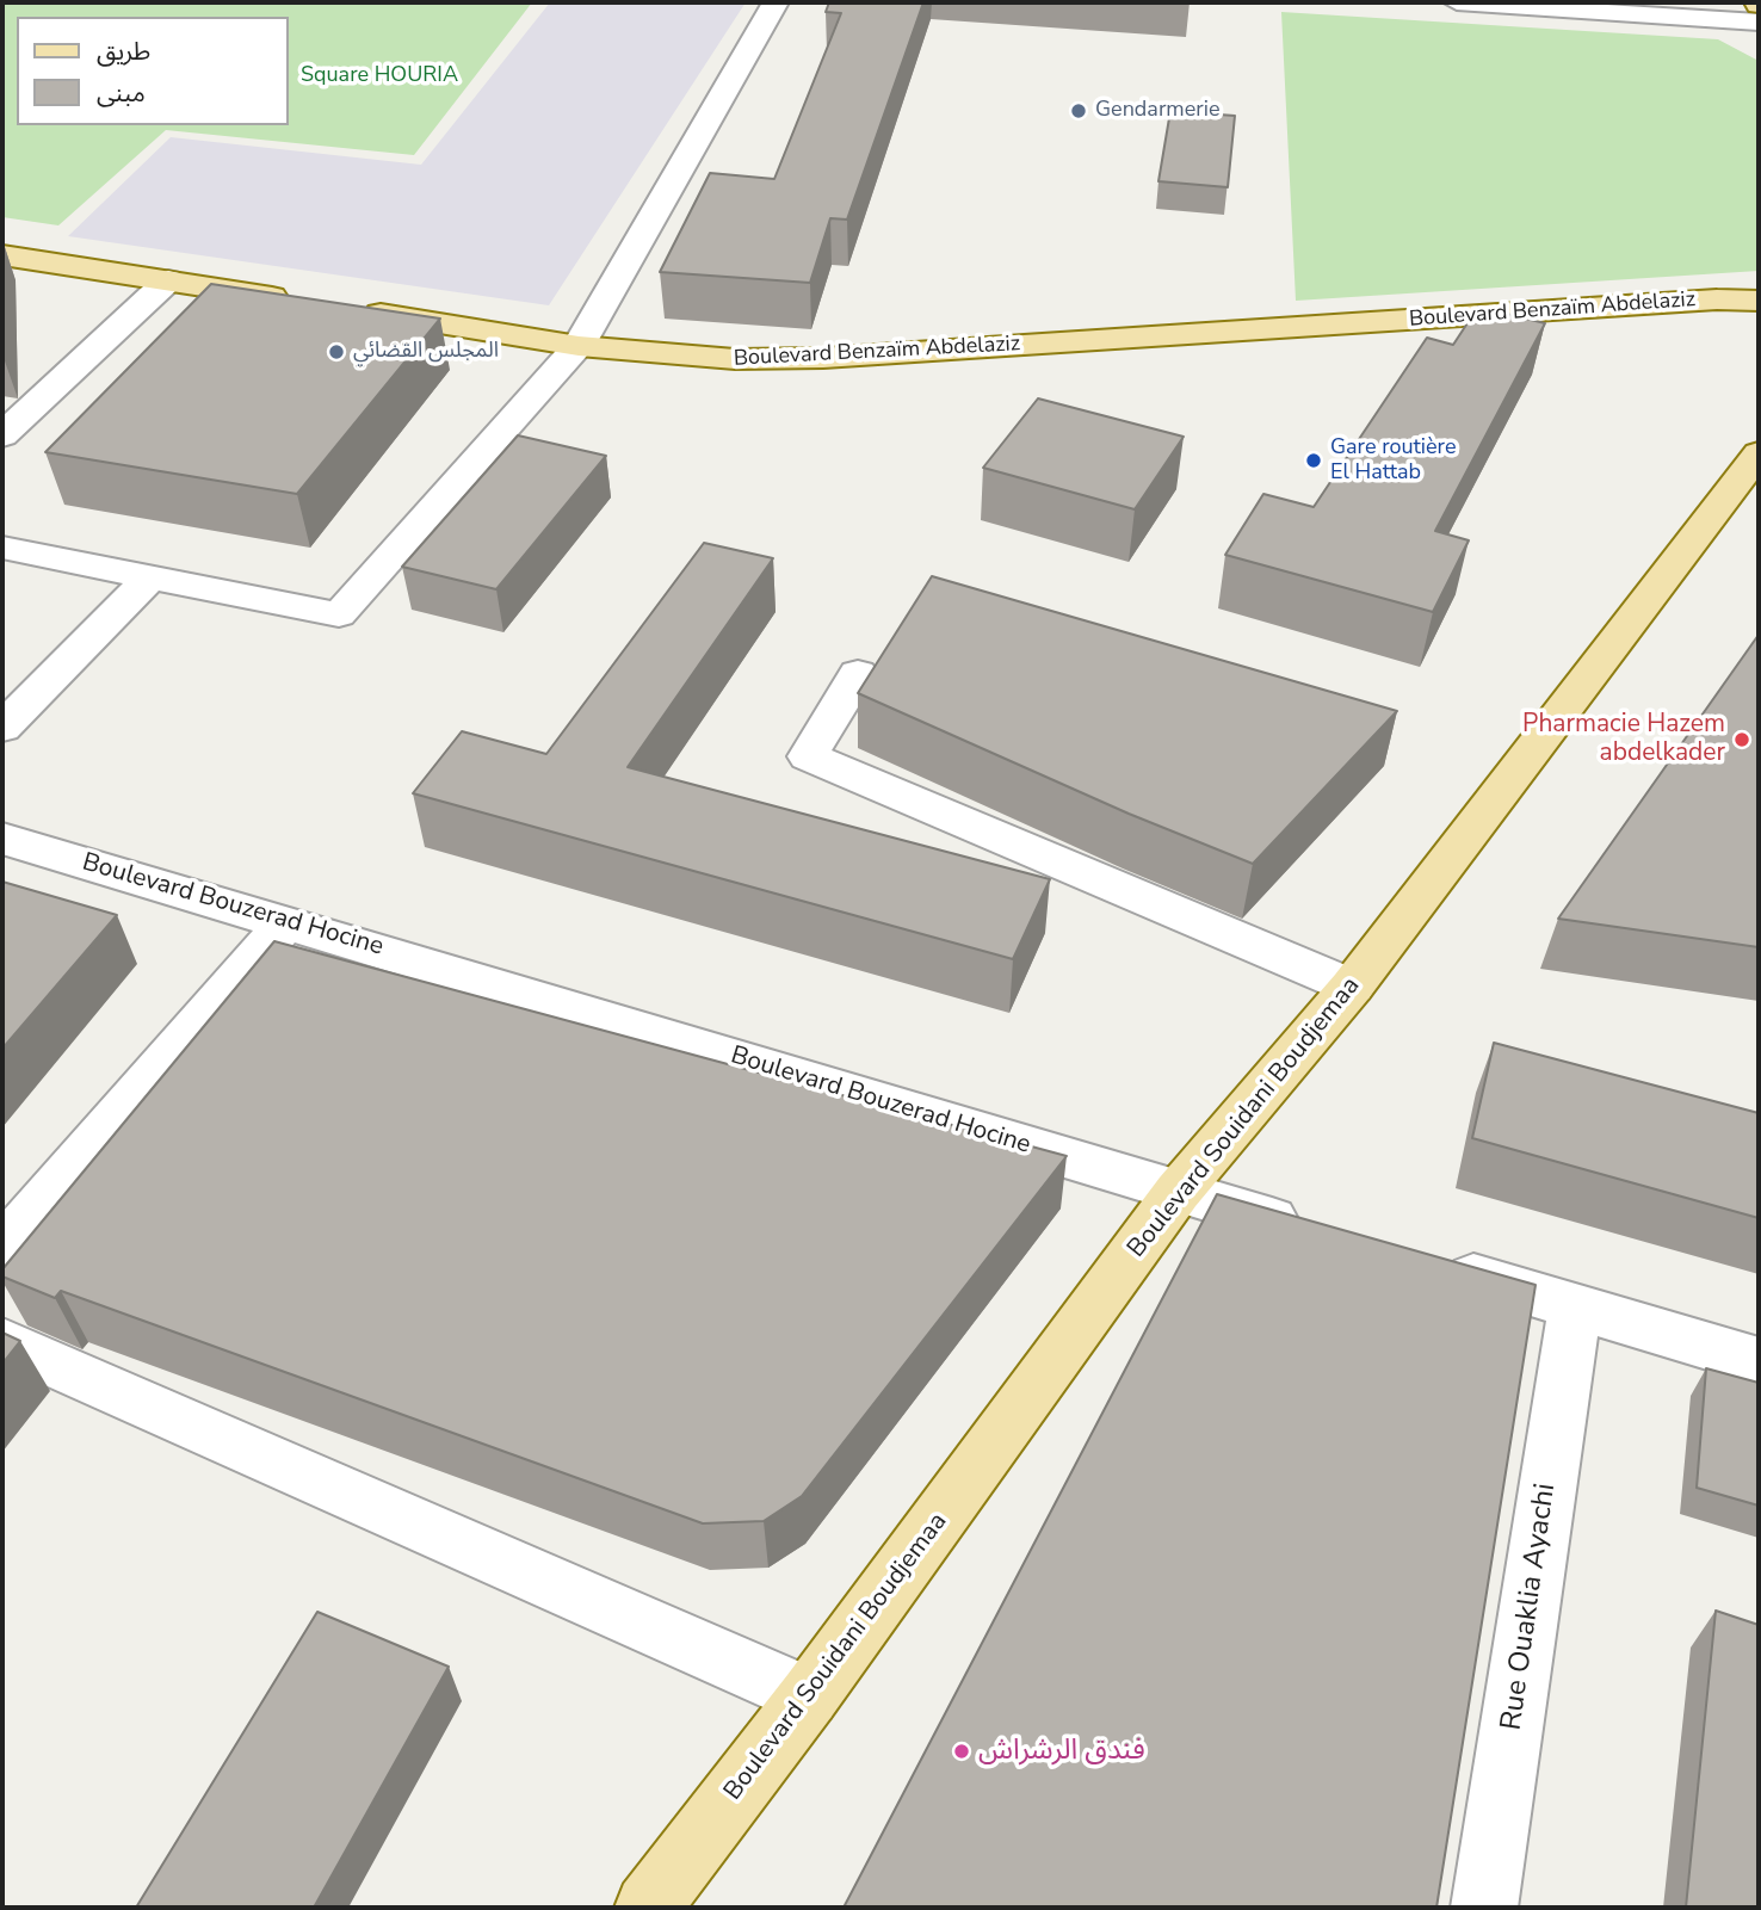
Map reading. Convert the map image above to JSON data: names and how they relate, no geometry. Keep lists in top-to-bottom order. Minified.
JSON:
{"streets":{"main road":["Boulevard Benzaïm Abdelaziz","Boulevard Souidani Boudjemaa"],"street":["Boulevard Bouzerad Hocine","Rue Ouaklia Ayachi"]},"crossings":[["Boulevard Bouzerad Hocine","Boulevard Souidani Boudjemaa"]],"parks":["Square HOURIA"],"places":["Gendarmerie","المجلس القضائي","Gare routière El Hattab","Pharmacie Hazem abdelkader","فندق الرشراش"],"legend":["طريق","مبنى"]}
